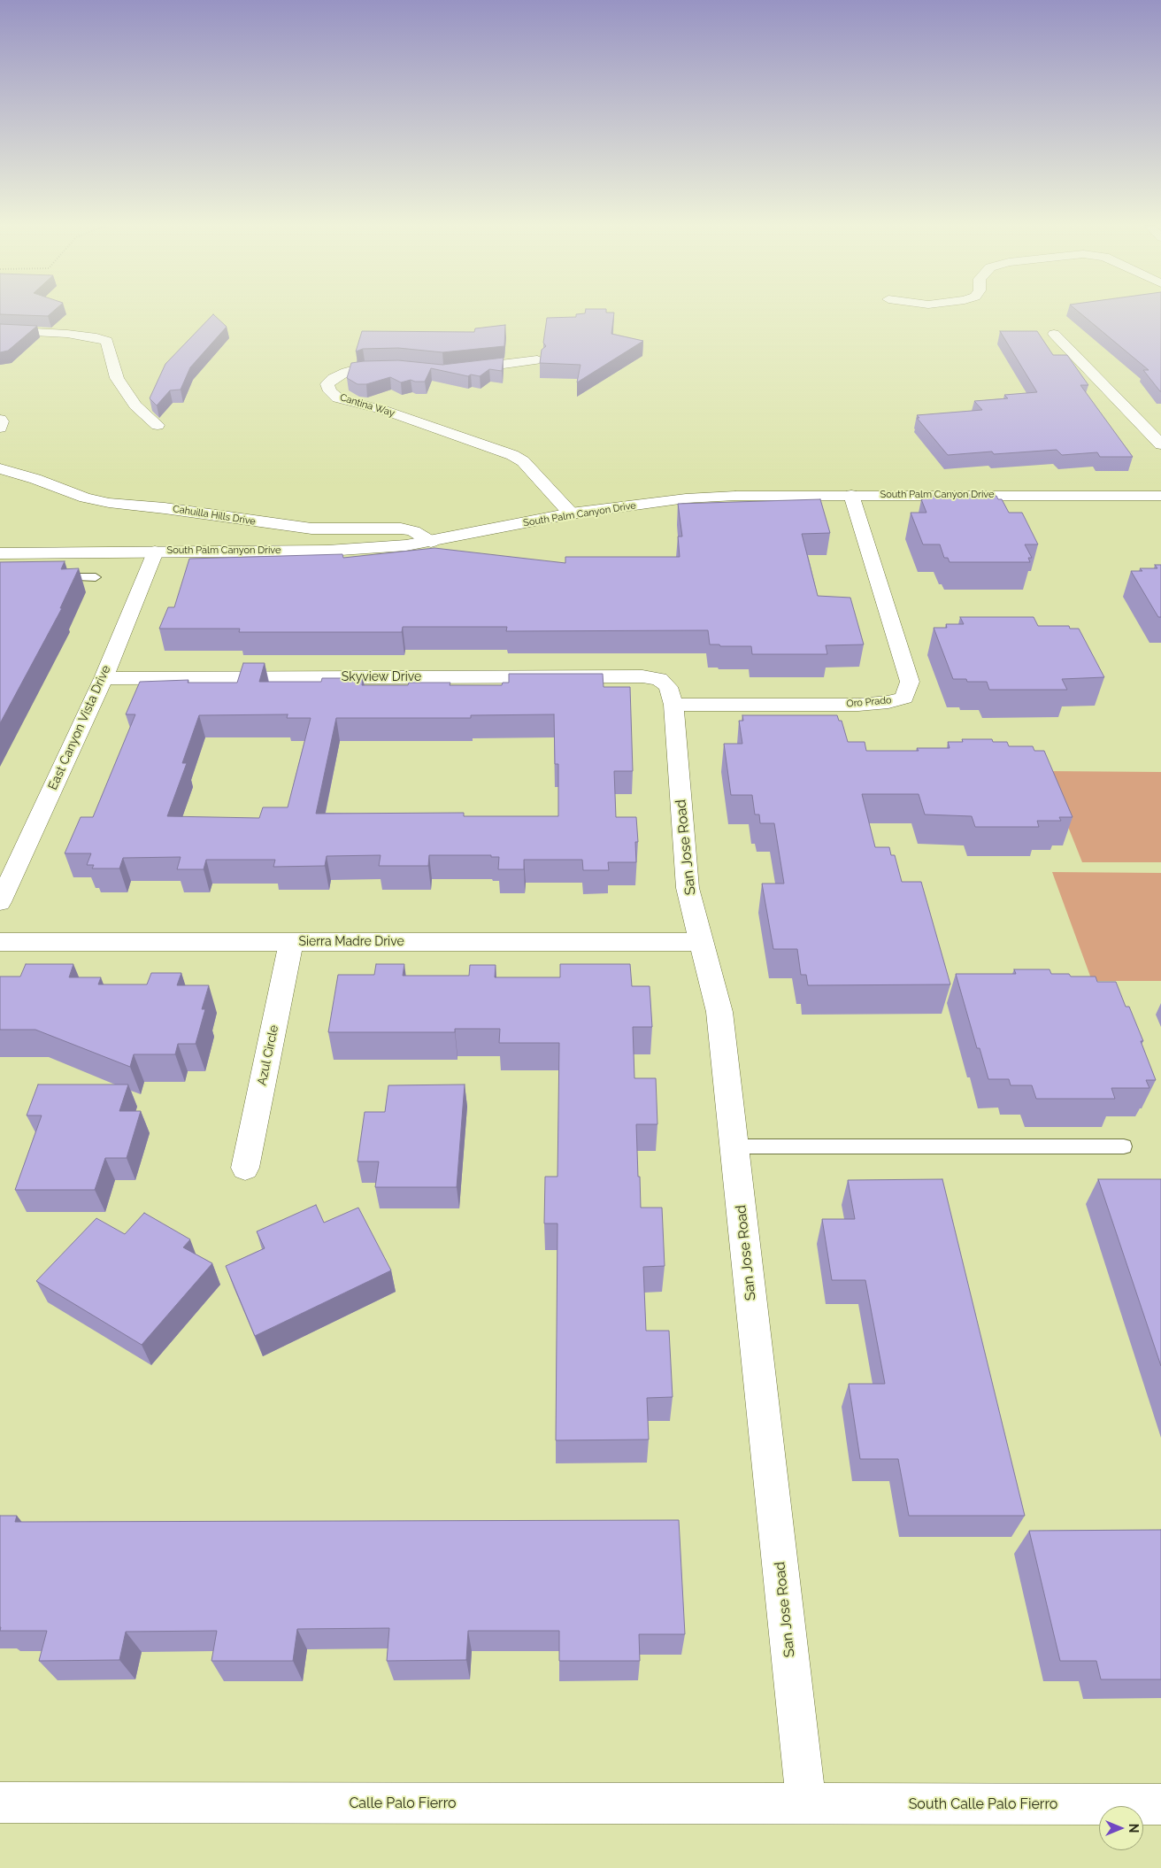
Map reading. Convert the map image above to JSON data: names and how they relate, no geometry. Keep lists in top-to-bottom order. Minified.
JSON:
{"streets":{"street":["Cantina Way","South Palm Canyon Drive","Cahuilla Hills Drive","Skyview Drive","Oro Prado","East Canyon Vista Drive","San Jose Road","Sierra Madre Drive","Azul Circle","Calle Palo Fierro","South Calle Palo Fierro"]},"crossings":[["Cantina Way","South Palm Canyon Drive"],["South Palm Canyon Drive","Cahuilla Hills Drive"],["South Palm Canyon Drive","Oro Prado"],["South Palm Canyon Drive","East Canyon Vista Drive"],["Skyview Drive","East Canyon Vista Drive"],["Skyview Drive","San Jose Road"],["Oro Prado","San Jose Road"],["San Jose Road","Sierra Madre Drive"],["San Jose Road","Calle Palo Fierro"],["San Jose Road","South Calle Palo Fierro"],["Sierra Madre Drive","Azul Circle"],["Calle Palo Fierro","South Calle Palo Fierro"]],"north":"right"}
